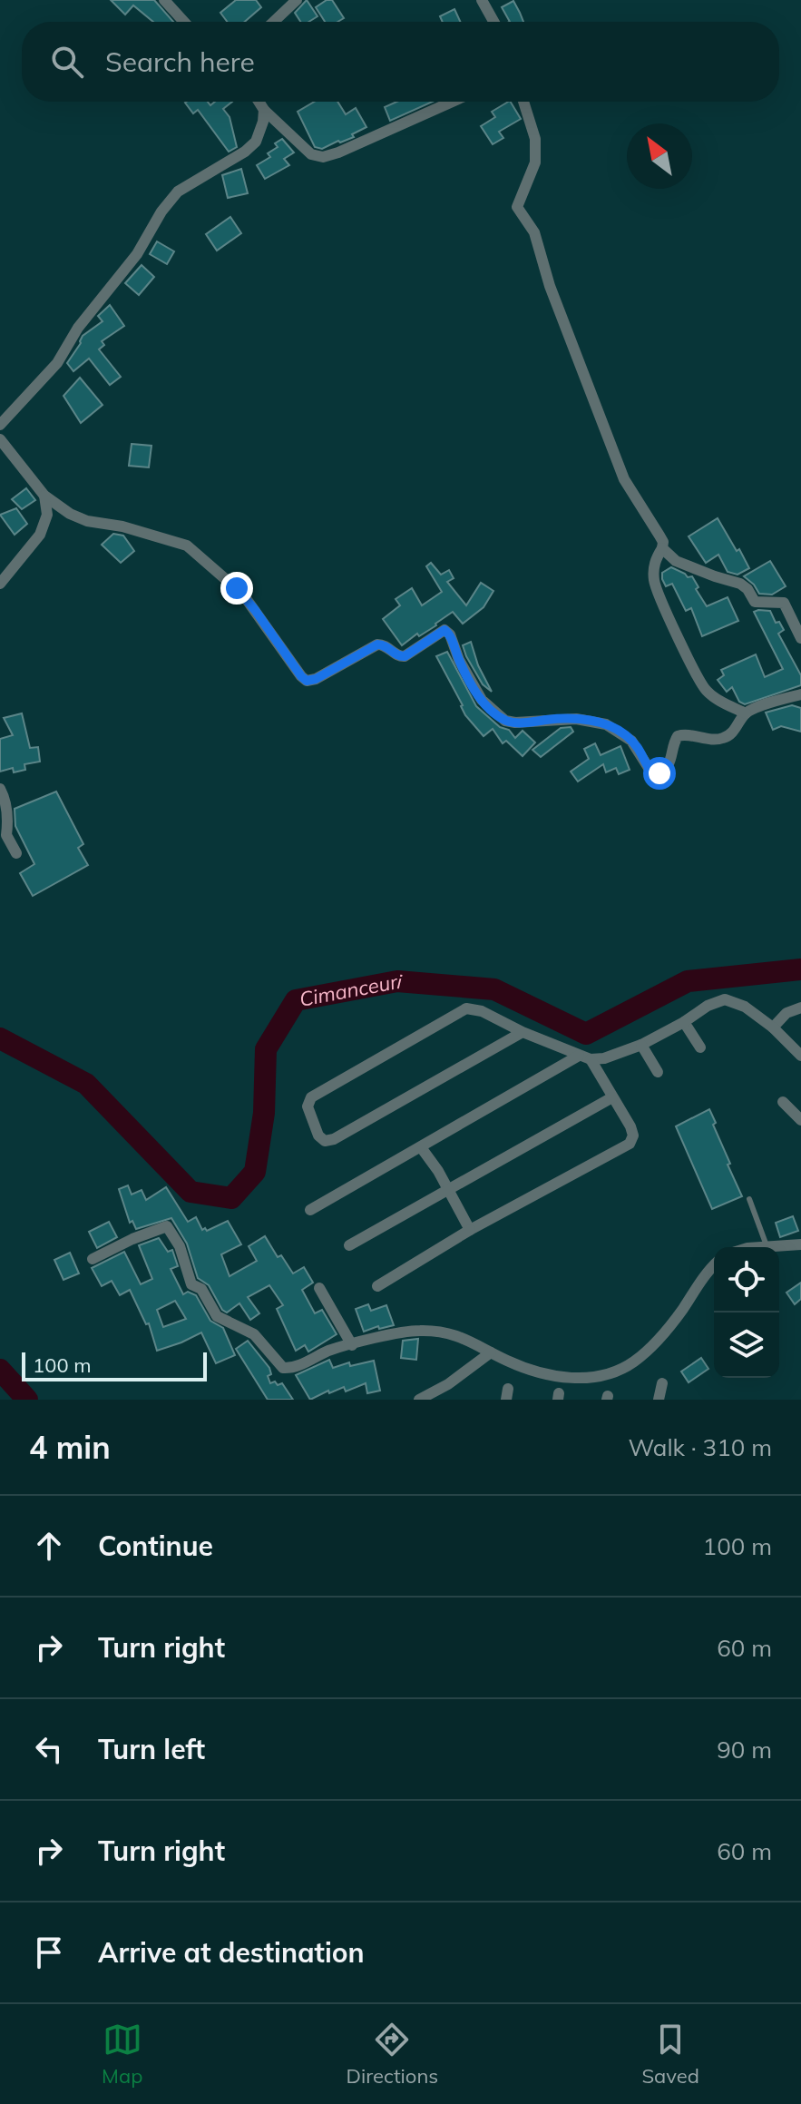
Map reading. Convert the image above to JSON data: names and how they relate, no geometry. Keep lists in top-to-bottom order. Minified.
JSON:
{"water":["Cimanceuri"],"scale_bar":"100 m","north":"top left","page":{"search":"Search here","scale":"100 m","heading":["4 min","Walk · 310 m"],"list":[["Continue","100 m"],["Turn right","60 m"],["Turn left","90 m"],["Turn right","60 m"],"Arrive at destination"],"nav":["Map","Directions","Saved"]}}
